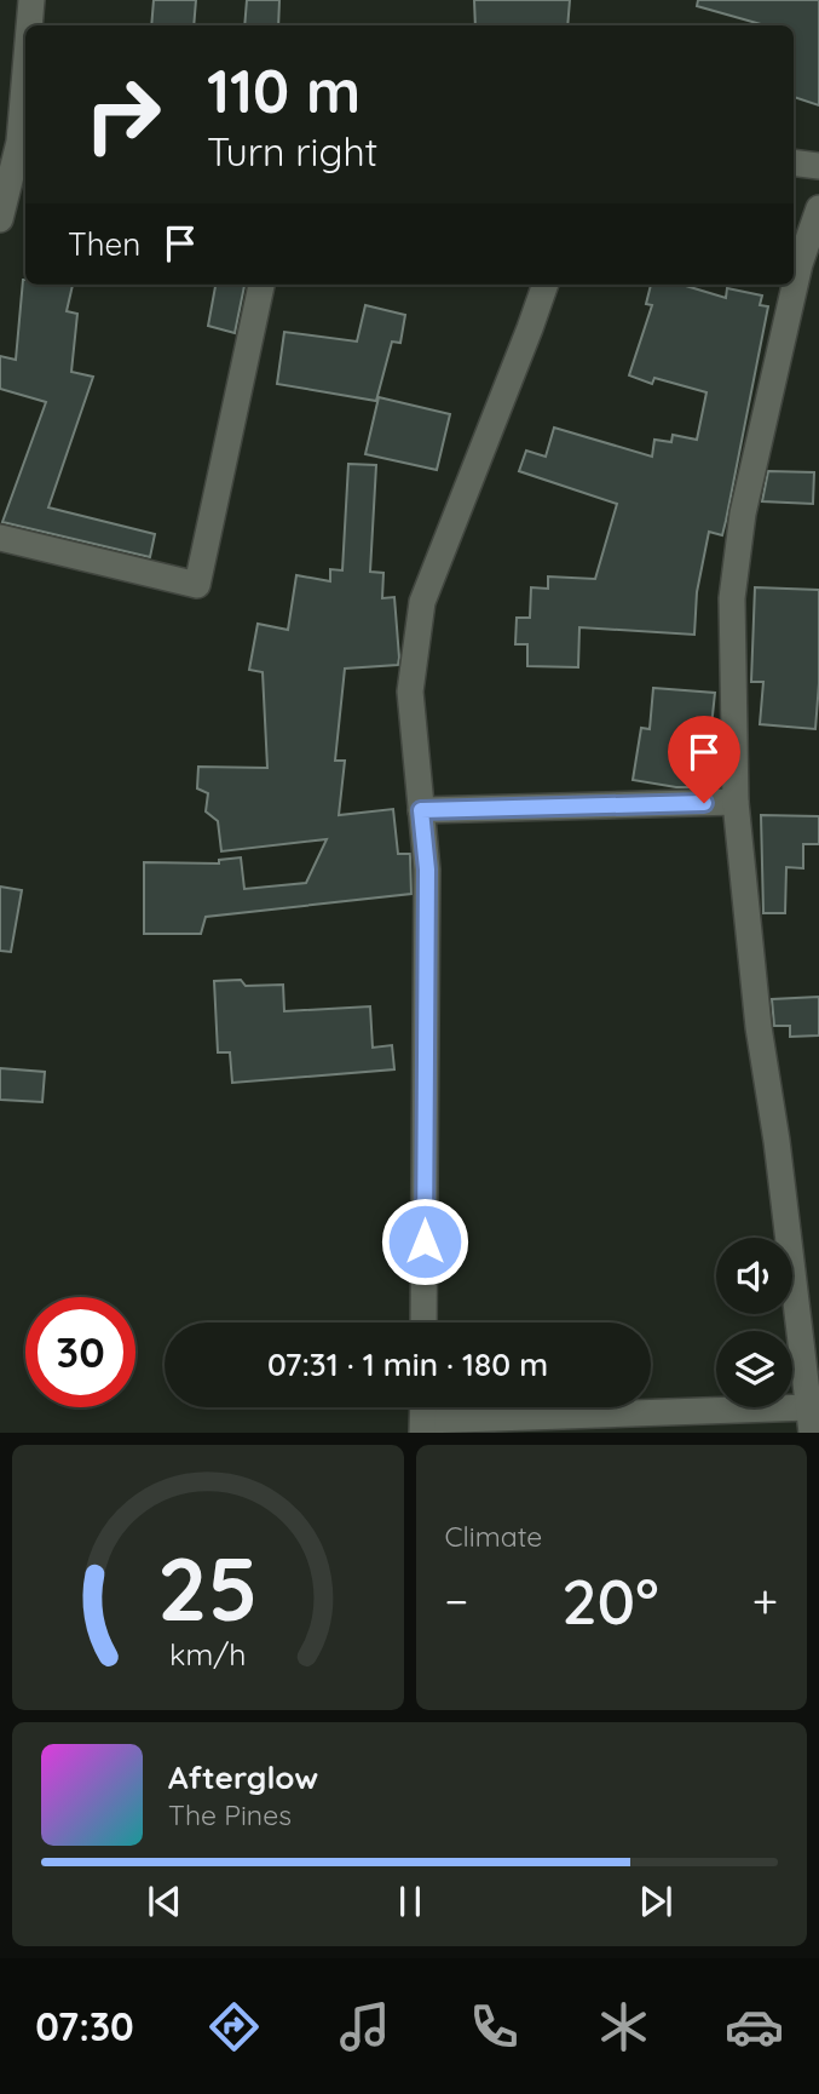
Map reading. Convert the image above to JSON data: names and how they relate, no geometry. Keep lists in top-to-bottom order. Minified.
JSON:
{"page":{"turn":["110 m","Turn right"],"then":"Then","limit":"30","trip":"07:31 · 1 min · 180 m","tile":"Climate","heat":["−","20°","+"],"song":["Afterglow","The Pines"],"tabs":"07:30","gauge":["25","km/h"]}}
